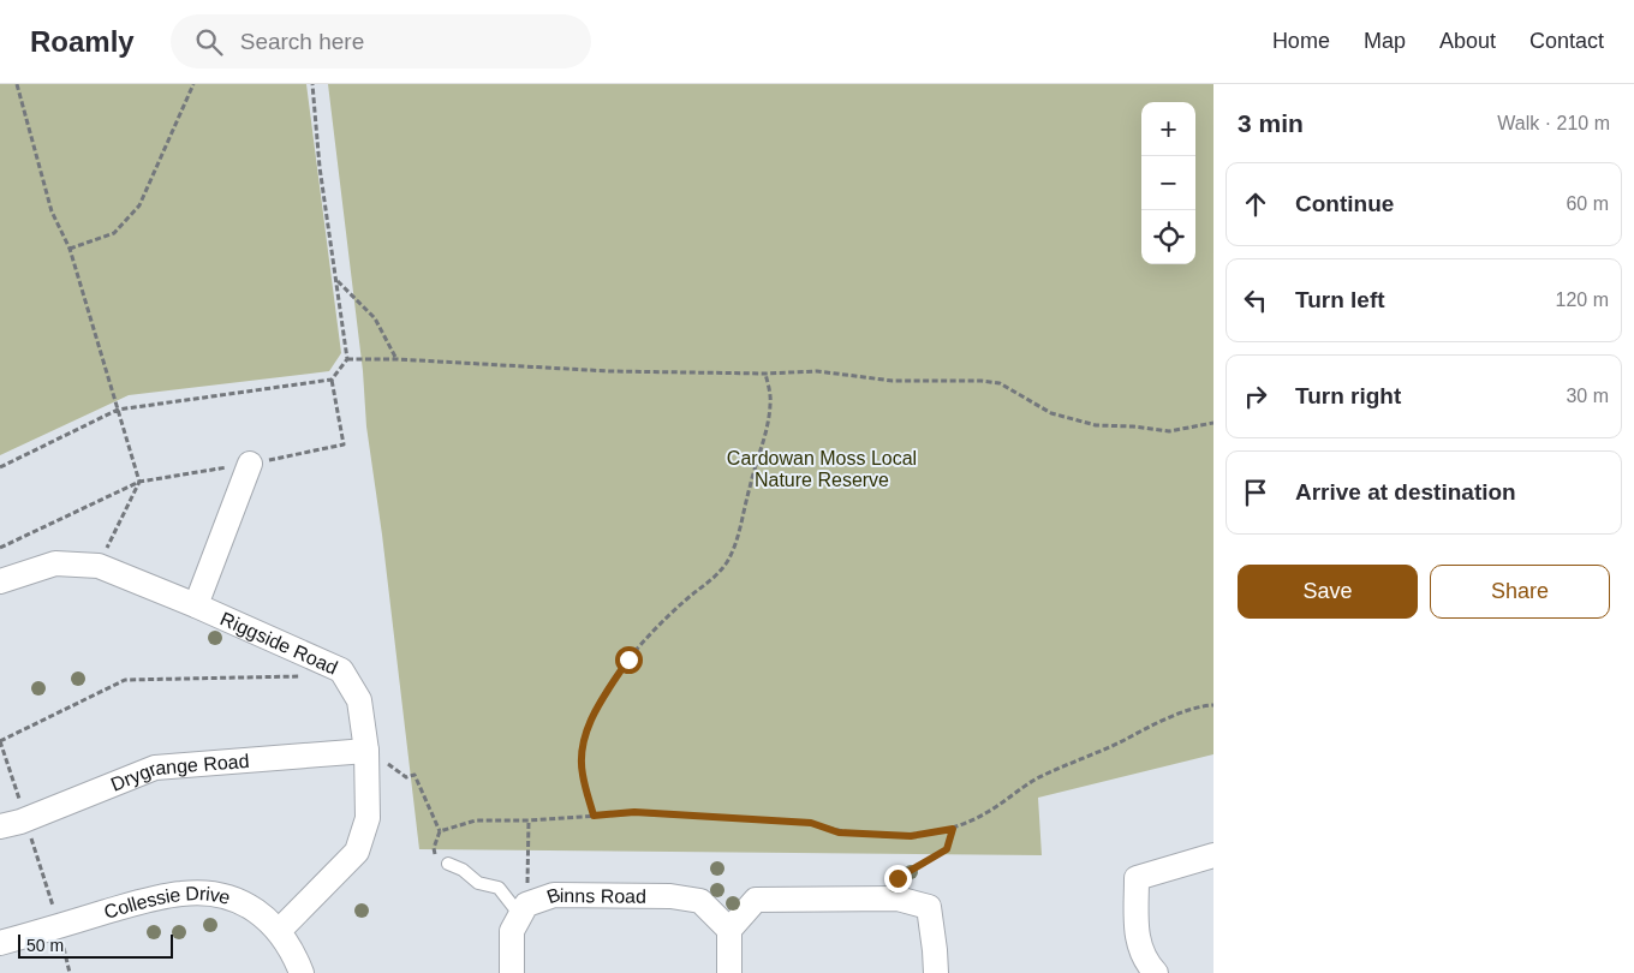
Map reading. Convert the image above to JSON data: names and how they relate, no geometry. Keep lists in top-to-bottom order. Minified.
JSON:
{"streets":{"street":["Riggside Road","Drygrange Road","Binns Road","Collessie Drive"]},"crossings":[["Riggside Road","Drygrange Road"],["Riggside Road","Collessie Drive"]],"parks":["Cardowan Moss Local Nature Reserve"],"scale_bar":"50 m","page":{"header":"Roamly","search":"Search here","nav":["Home","Map","About","Contact"],"heading":["3 min","Walk · 210 m"],"map_buttons":["+","−"],"list":[["Continue","60 m"],["Turn left","120 m"],["Turn right","30 m"],"Arrive at destination"],"buttons":["Save","Share"],"scale":"50 m"}}
